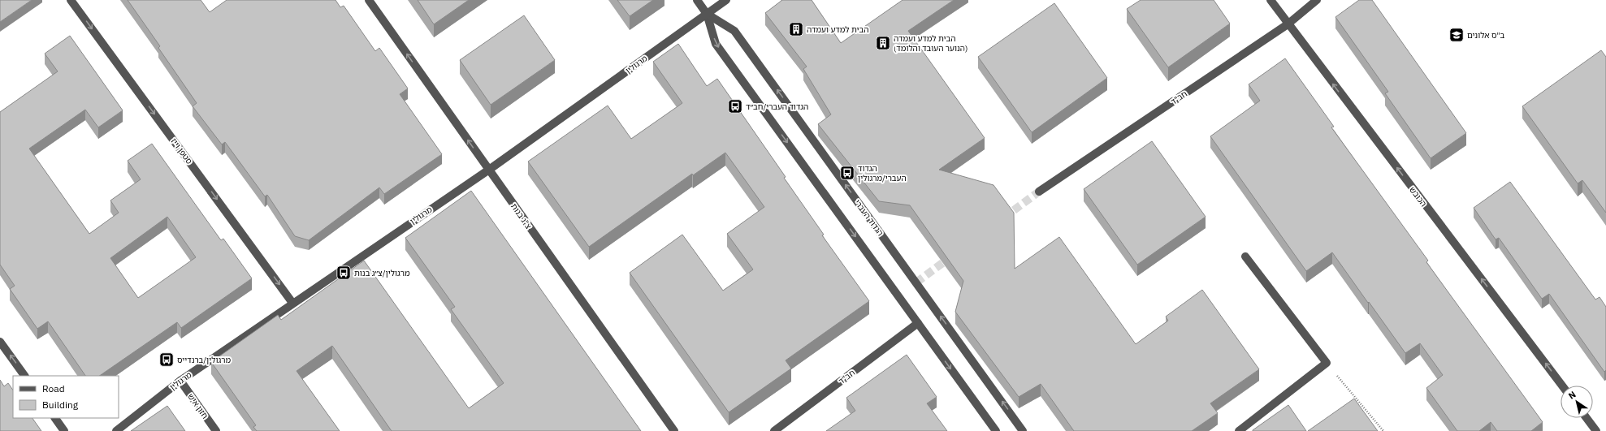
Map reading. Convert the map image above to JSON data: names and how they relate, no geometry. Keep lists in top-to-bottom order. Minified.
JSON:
{"streets":{"street":["מרגולין","חב\"ד","סטפן וייז","הכובש","צ\"ג בנות","הגדוד העברי","חזון איש"]},"crossings":[["מרגולין","סטפן וייז"],["מרגולין","צ\"ג בנות"],["מרגולין","הגדוד העברי"],["מרגולין","חזון איש"],["חב\"ד","הכובש"],["חב\"ד","הגדוד העברי"]],"one_way":["סטפן וייז","הכובש","צ\"ג בנות"],"places":{"building":["הבית למדע ועמדה","הבית למדע ועמדה (הנוער העובד והלומד)"],"school or university":["ב\"ס אלונים"],"bus stop":["הגדוד העברי/חב״ד","הגדוד העברי/מרגולין","מרגולין/צ״ג בנות","מרגולין/ברנדייס"]},"legend":["Road","Building"],"north":"top left"}
